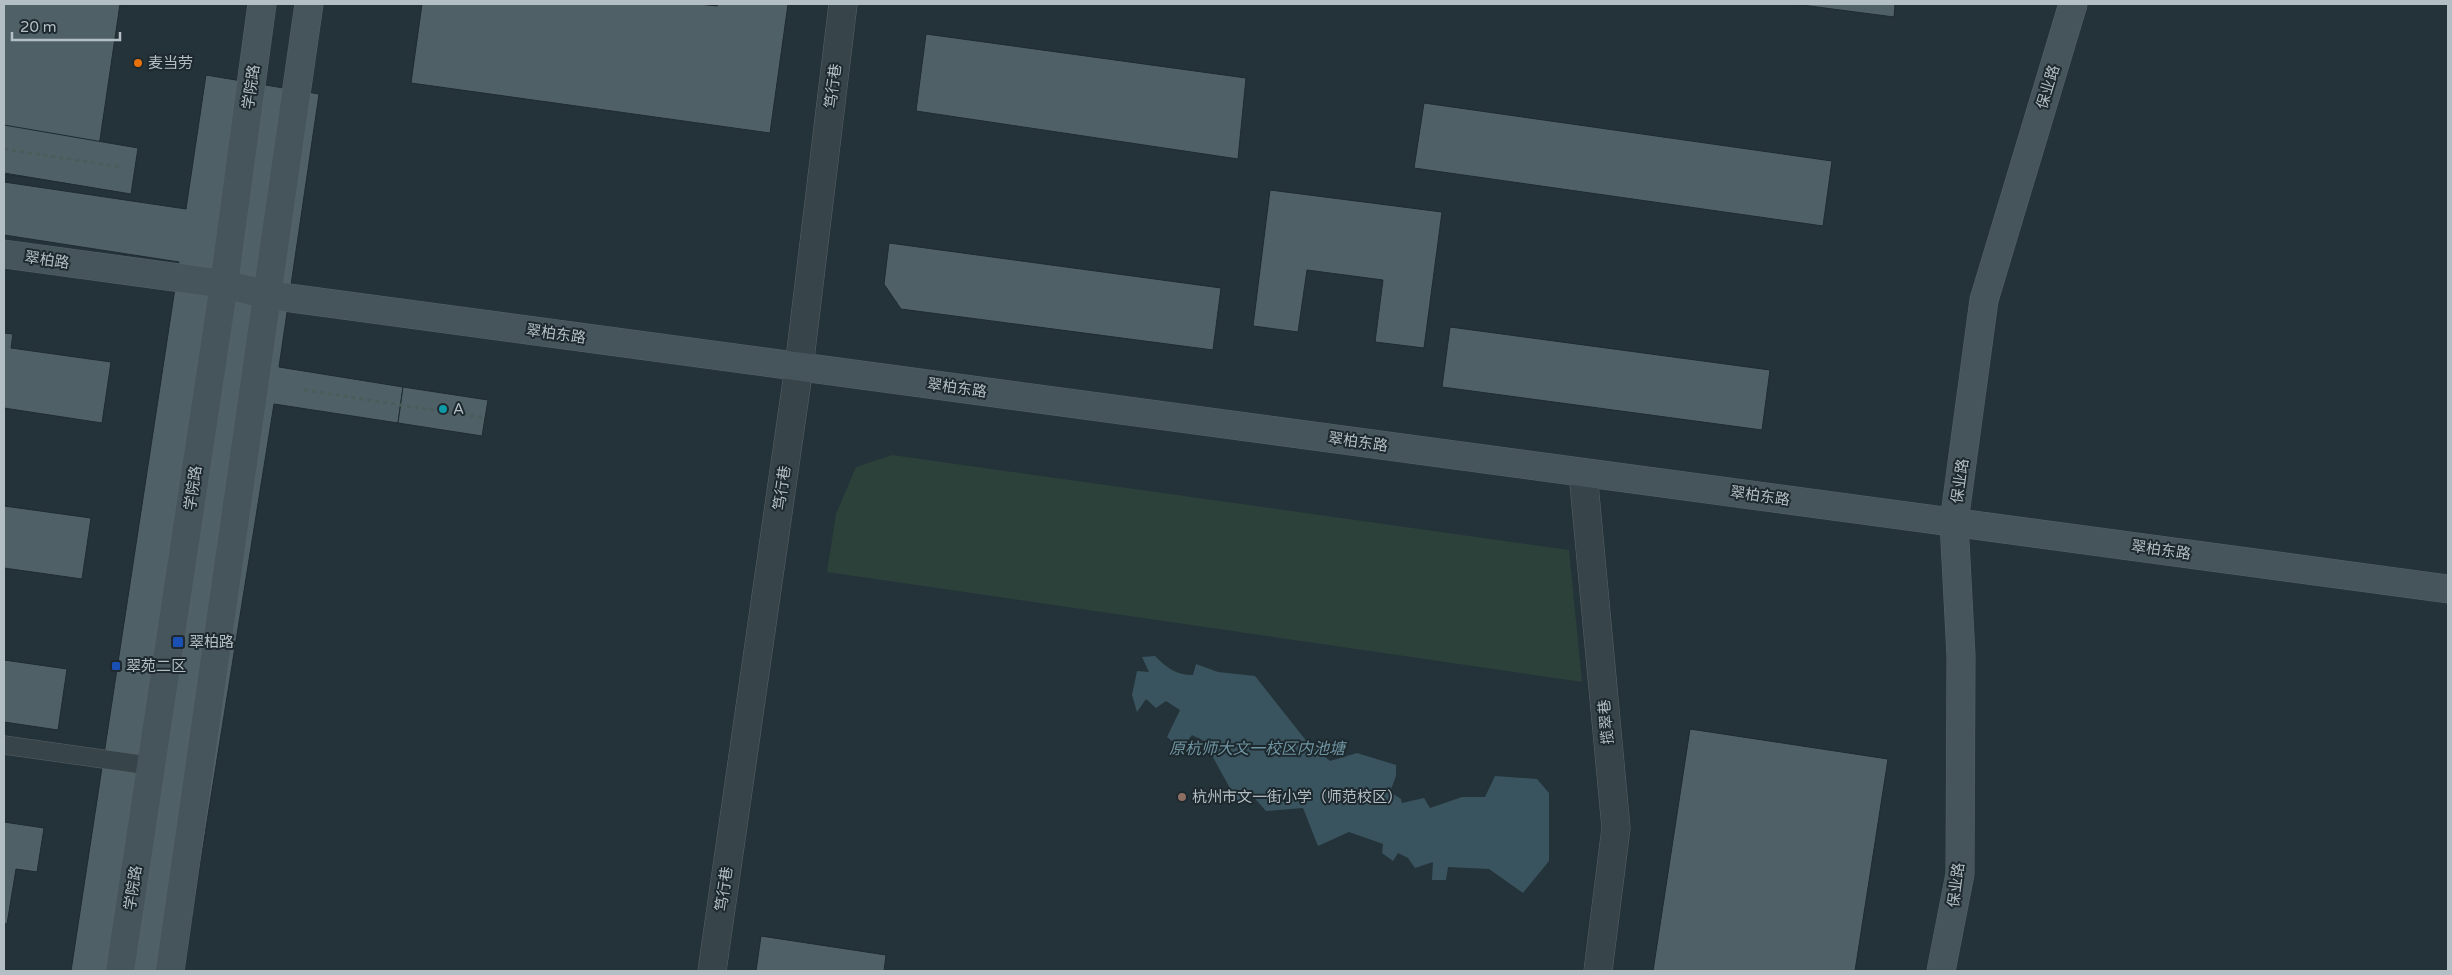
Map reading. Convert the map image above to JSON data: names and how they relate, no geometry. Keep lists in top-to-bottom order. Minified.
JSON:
{"streets":{"street":["笃行巷","学院路","保业路","翠柏路","翠柏东路","揽翠巷"]},"crossings":[["笃行巷","翠柏东路"],["学院路","翠柏路"],["保业路","翠柏东路"],["翠柏路","翠柏东路"],["翠柏东路","揽翠巷"]],"water":["原杭师大文一校区内池塘"],"places":{"other":["麦当劳","A","杭州市文一街小学（师范校区）"],"transit":["翠柏路","翠苑二区"]},"scale_bar":"20 m"}
